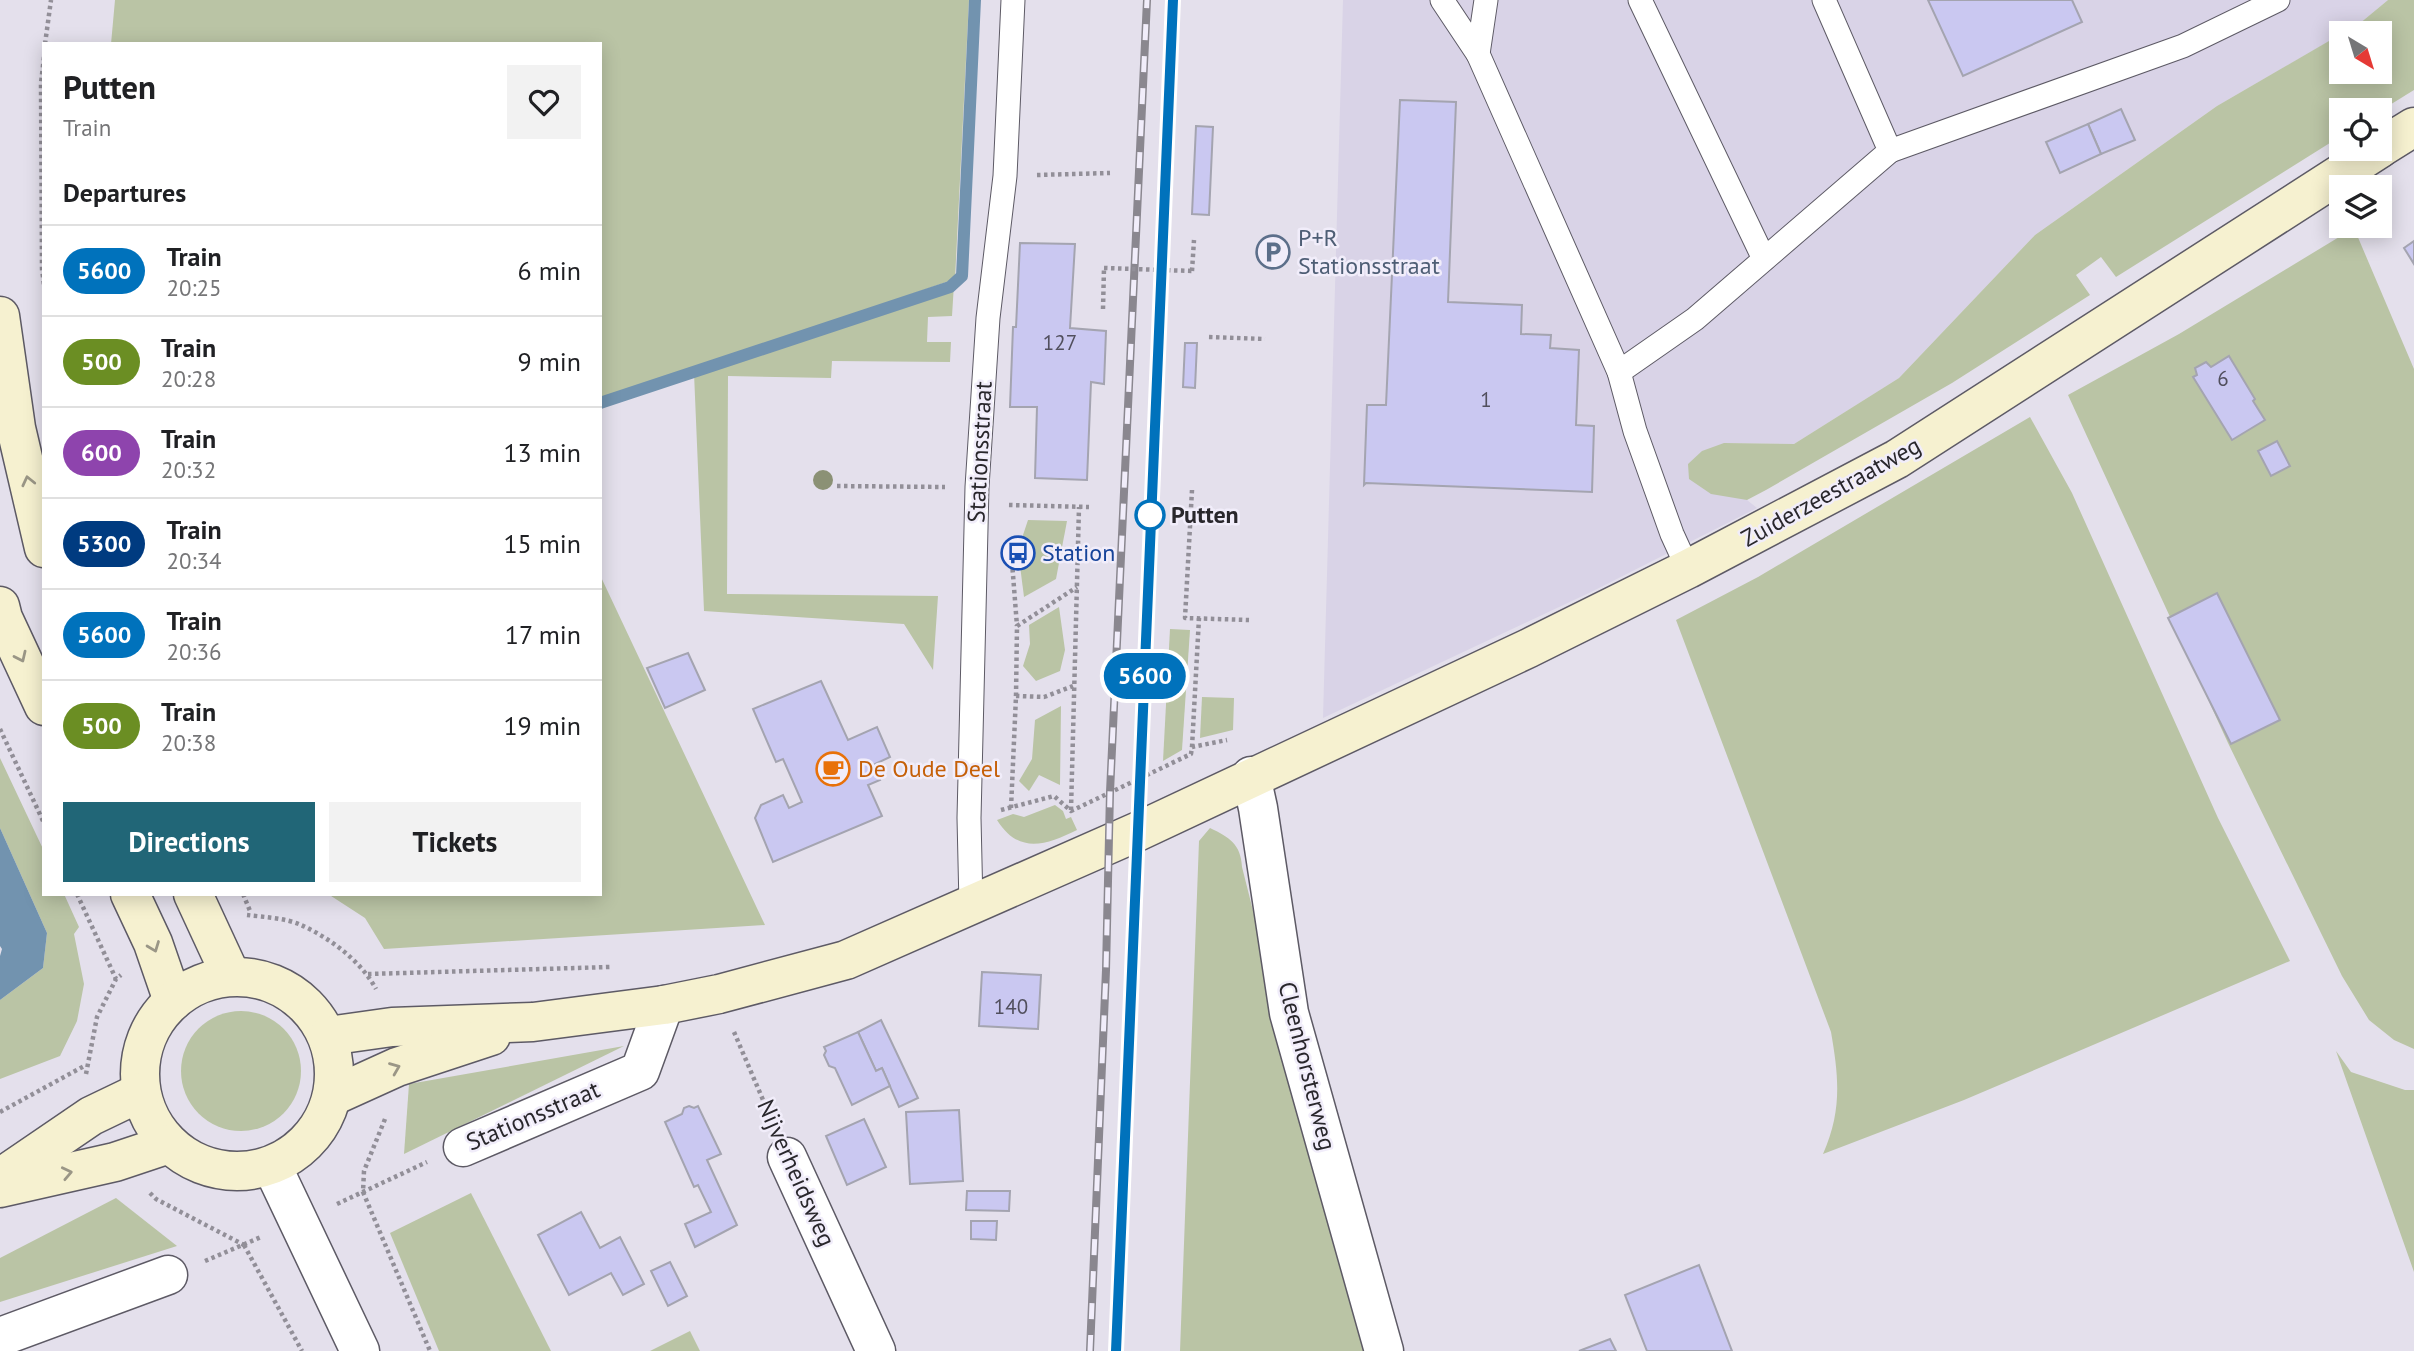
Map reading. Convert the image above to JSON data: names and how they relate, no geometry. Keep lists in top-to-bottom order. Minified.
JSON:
{"streets":{"street":["Stationsstraat","Zuiderzeestraatweg","Cleenhorsterweg","Nijverheidsweg"]},"crossings":[["Zuiderzeestraatweg","Cleenhorsterweg"]],"places":{"parking":["P+R Stationsstraat"],"other":["Putten"],"bus stop":["Station"],"cafe":["De Oude Deel"]},"house_numbers":["127","6","1","140"],"north":"bottom right","page":{"on_map":"5600","heading":[["Putten","Train"],"Departures"],"list":[{"mark":"5600","name":"Train","note":"20:25","value":"6 min"},{"mark":"500","name":"Train","note":"20:28","value":"9 min"},{"mark":"600","name":"Train","note":"20:32","value":"13 min"},{"mark":"5300","name":"Train","note":"20:34","value":"15 min"},{"mark":"5600","name":"Train","note":"20:36","value":"17 min"},{"mark":"500","name":"Train","note":"20:38","value":"19 min"}],"buttons":["Directions","Tickets"]}}
